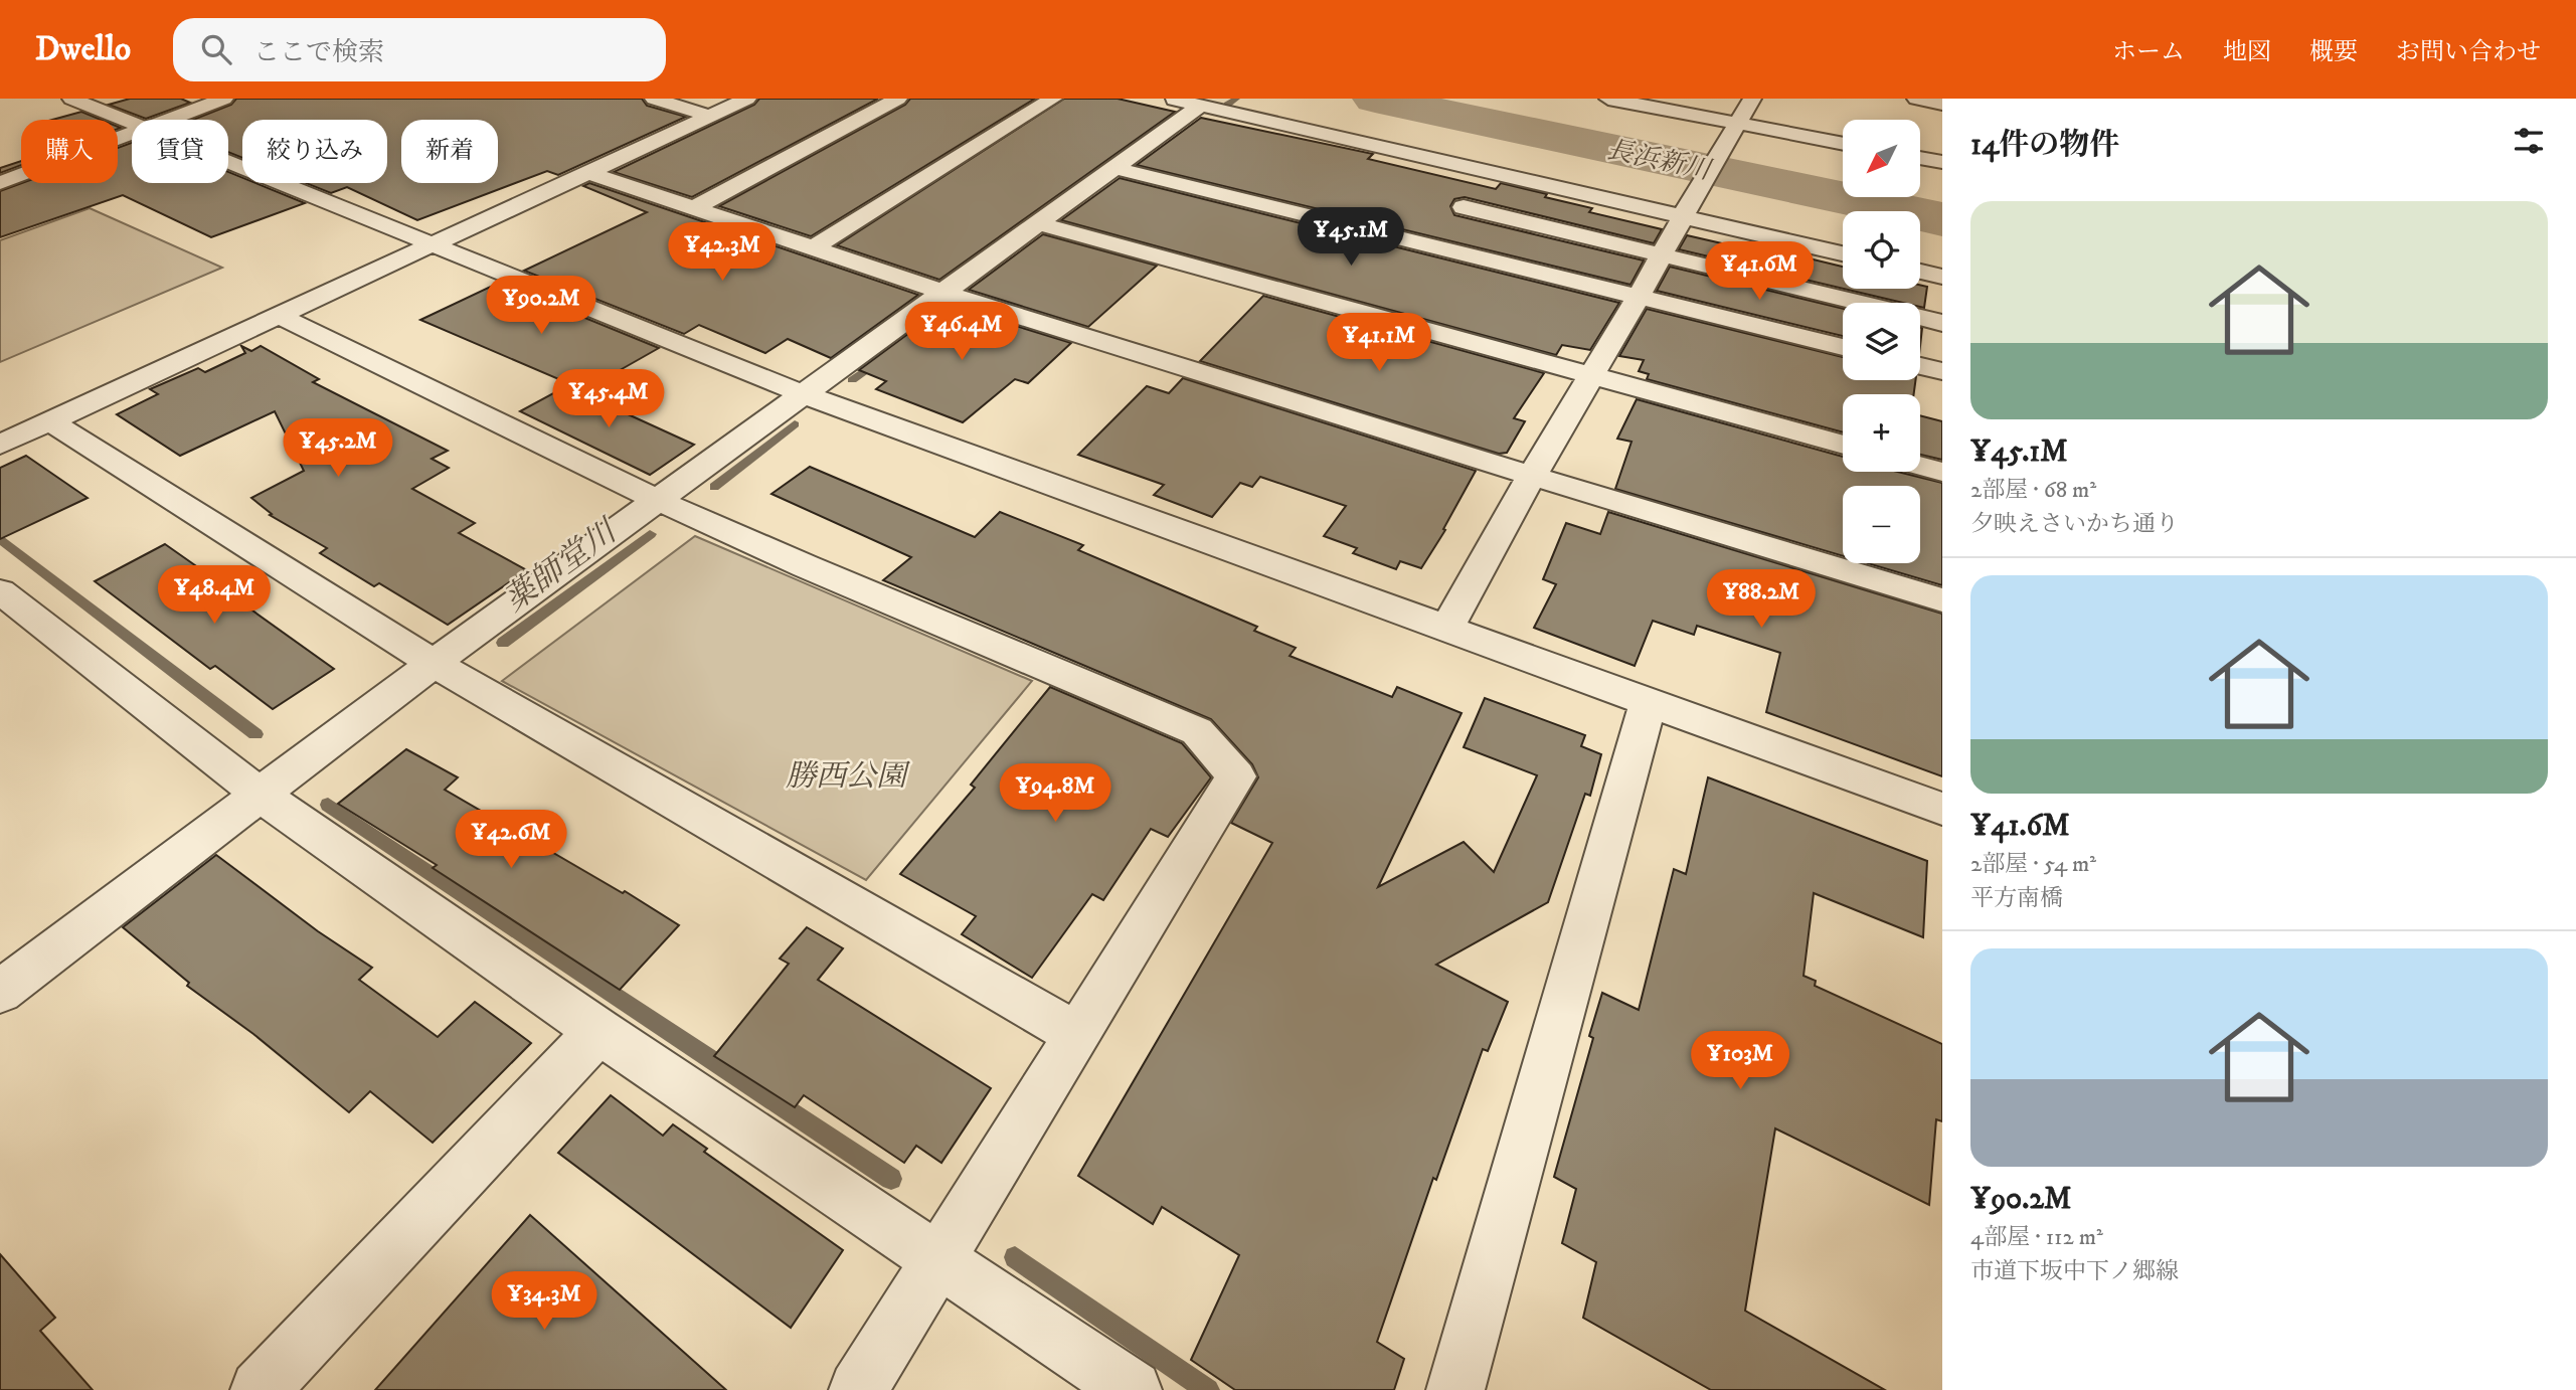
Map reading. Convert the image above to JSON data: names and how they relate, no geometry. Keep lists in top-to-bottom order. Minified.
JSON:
{"water":["長浜新川","薬師堂川"],"parks":["勝西公園"],"north":"bottom left","page":{"header":"Dwello","search":"ここで検索","nav":["ホーム","地図","概要","お問い合わせ"],"heading":"14件の物件","map_buttons":["+","−"],"chip":["購入","賃貸","絞り込み","新着"],"list":[{"name":"¥45.1M","note":"2部屋 · 68 m² · 夕映えさいかち通り"},{"name":"¥41.6M","note":"2部屋 · 54 m² · 平方南橋"},{"name":"¥90.2M","note":"4部屋 · 112 m² · 市道下坂中下ノ郷線"}],"price":["¥45.1M","¥42.3M","¥41.6M","¥90.2M","¥46.4M","¥41.1M","¥45.4M","¥45.2M","¥48.4M","¥88.2M","¥94.8M","¥42.6M","¥103M","¥34.3M"]}}
